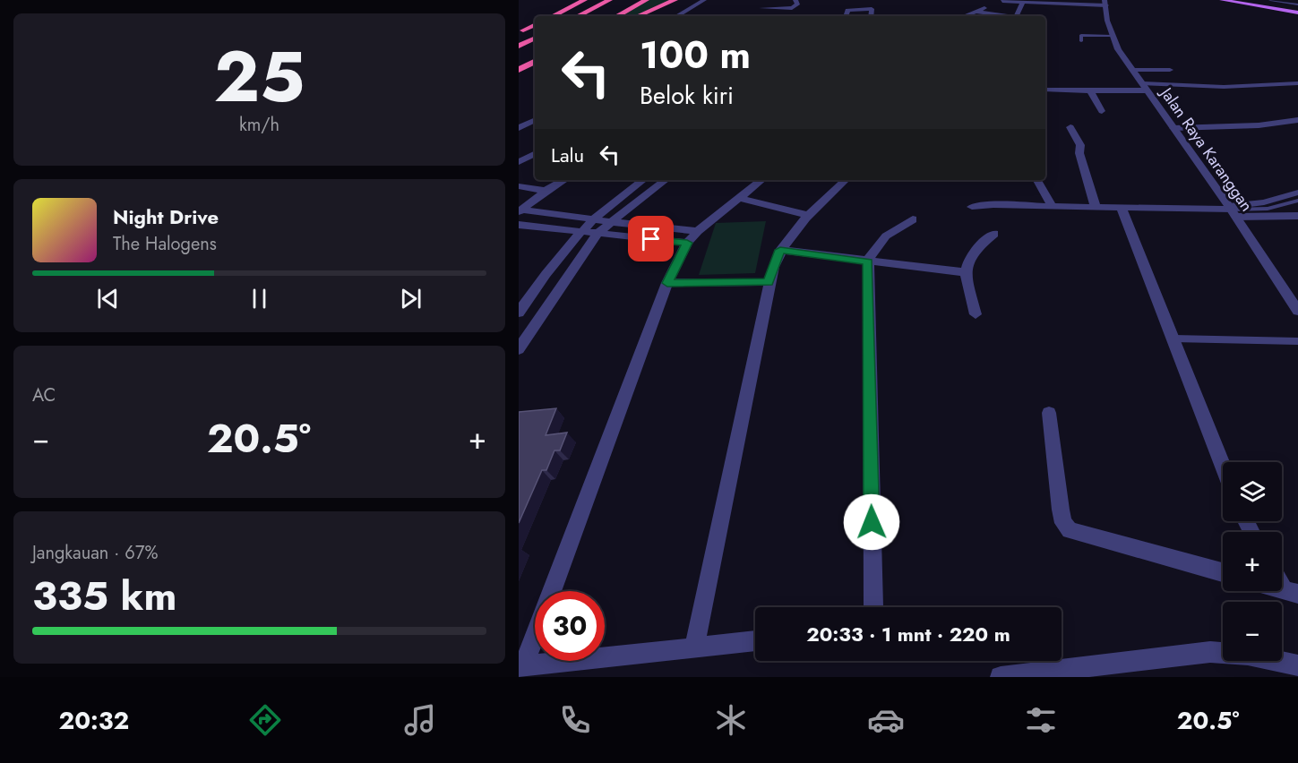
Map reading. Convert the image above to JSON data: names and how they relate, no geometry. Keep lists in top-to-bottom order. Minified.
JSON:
{"streets":{"street":["Jalan Raya Karanggan"]},"page":{"tile":[["25","km/h"],"AC",["Jangkauan · 67%","335 km"]],"turn":["100 m","Belok kiri"],"then":"Lalu","song":["Night Drive","The Halogens"],"heat":["−","20.5°","+"],"map_buttons":["+","−"],"limit":"30","trip":"20:33 · 1 mnt · 220 m","tabs":["20:32","20.5°"]}}
